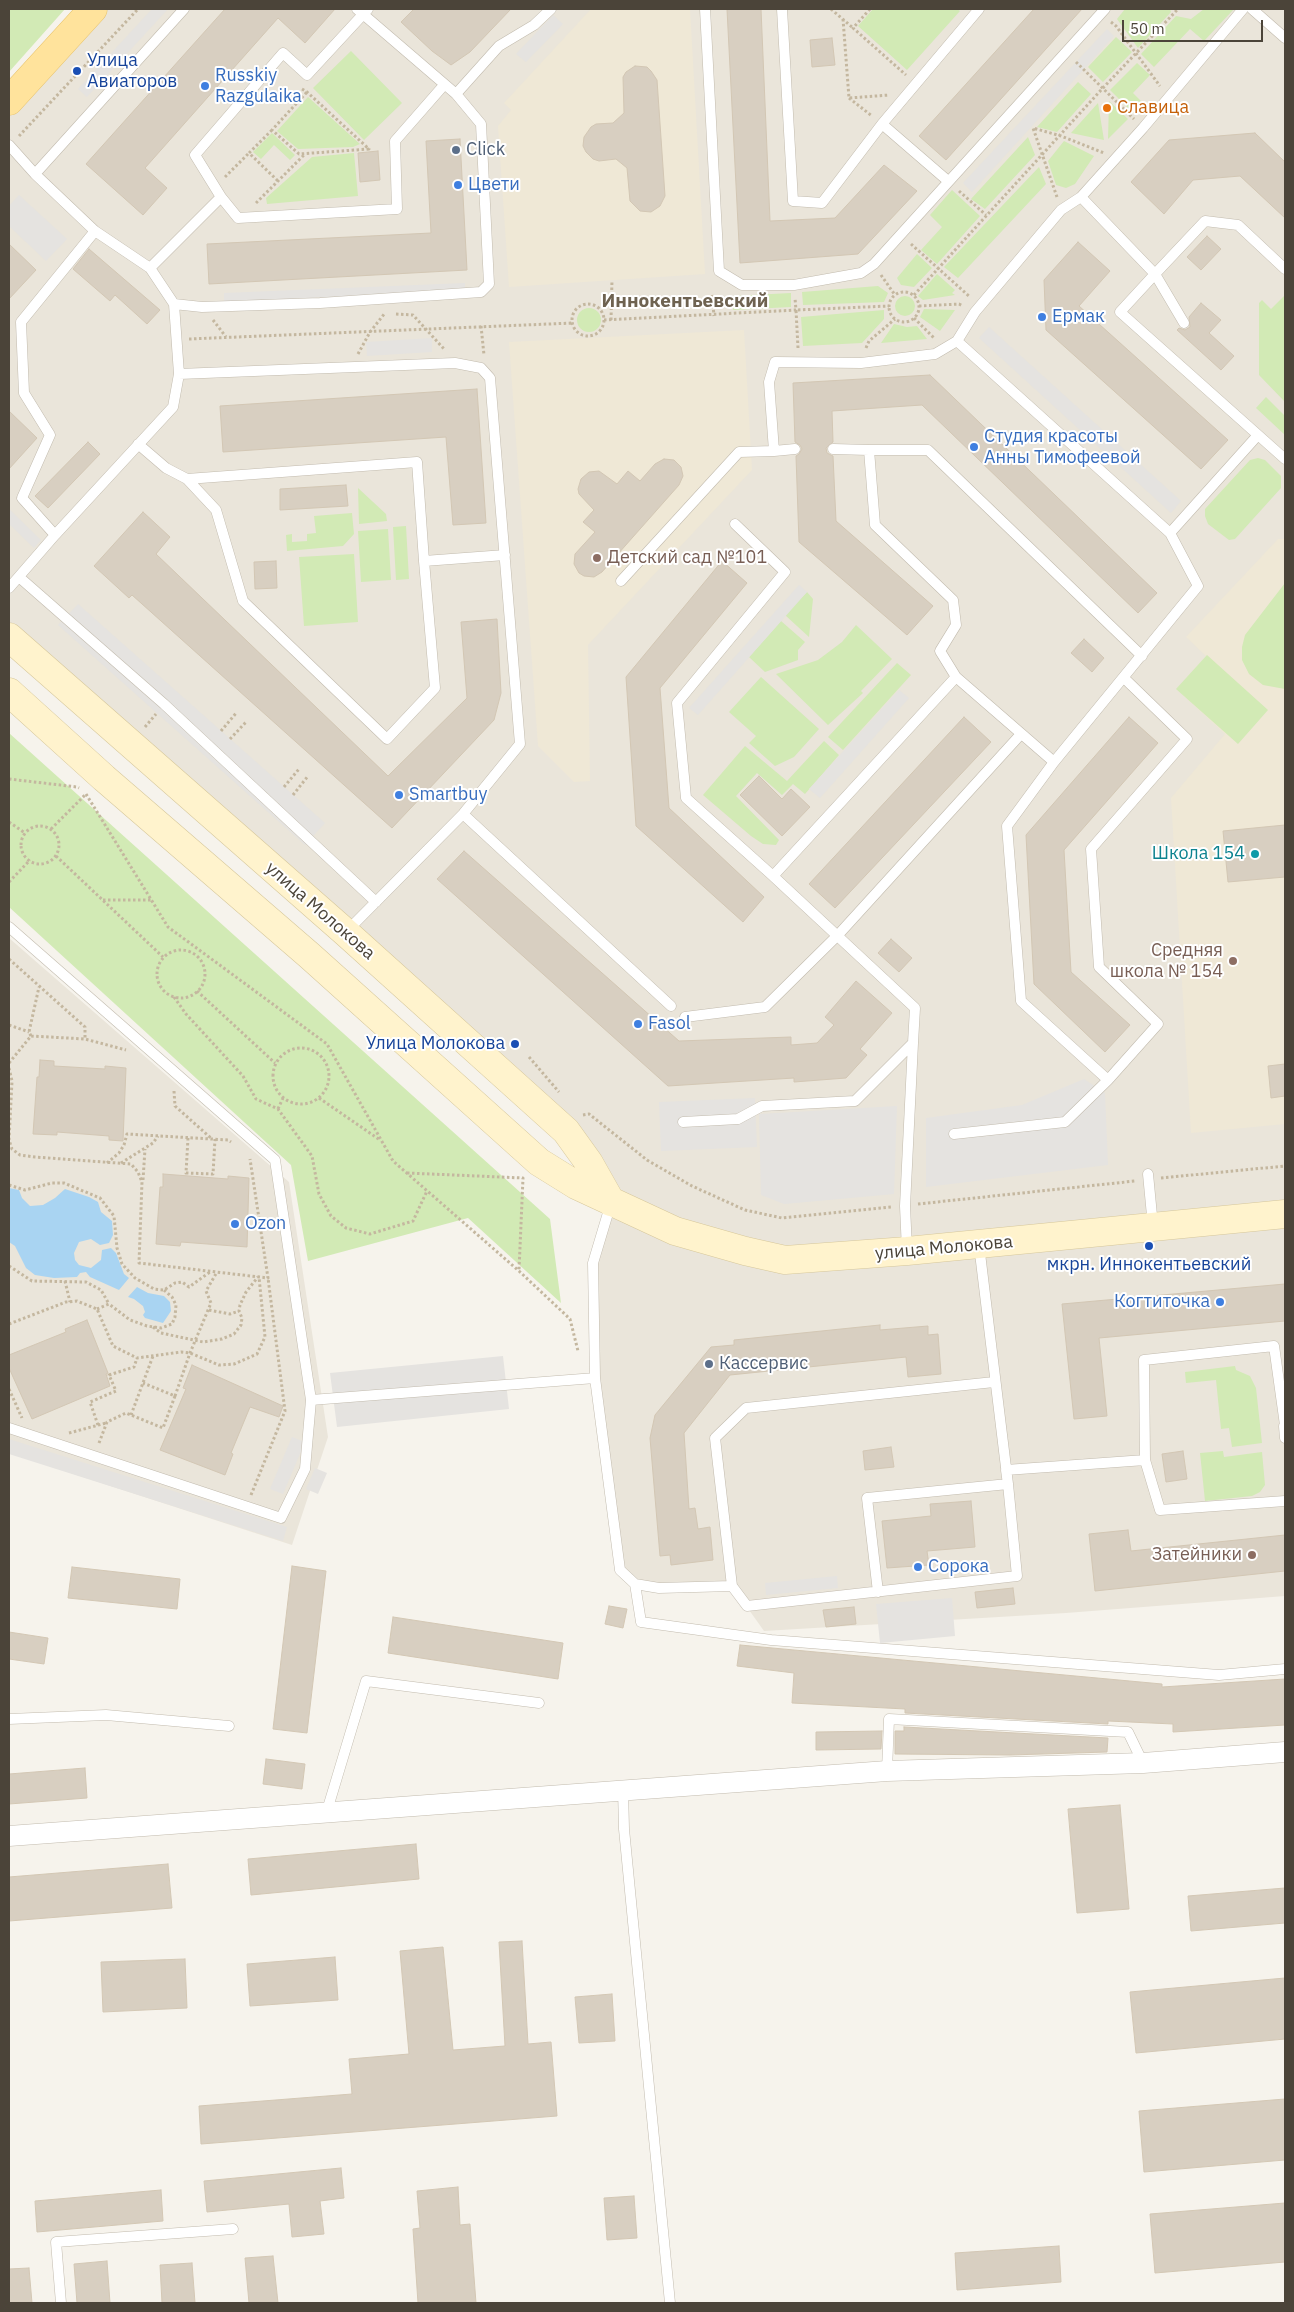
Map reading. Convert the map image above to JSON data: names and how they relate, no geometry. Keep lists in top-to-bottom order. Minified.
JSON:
{"streets":{"street":["улица Молокова"]},"districts":["Иннокентьевский"],"places":["Улица Авиаторов","Russkiy Razgulaika","Славица","Click","Цвети","Ермак","Студия красоты Анны Тимофеевой","Детский сад №101","Smartbuy","Школа 154","Средняя школа № 154","Fasol","Улица Молокова","Ozon","мкрн. Иннокентьевский","Когтиточка","Кассервис","Затейники","Сорока"],"scale_bar":"50 m"}
